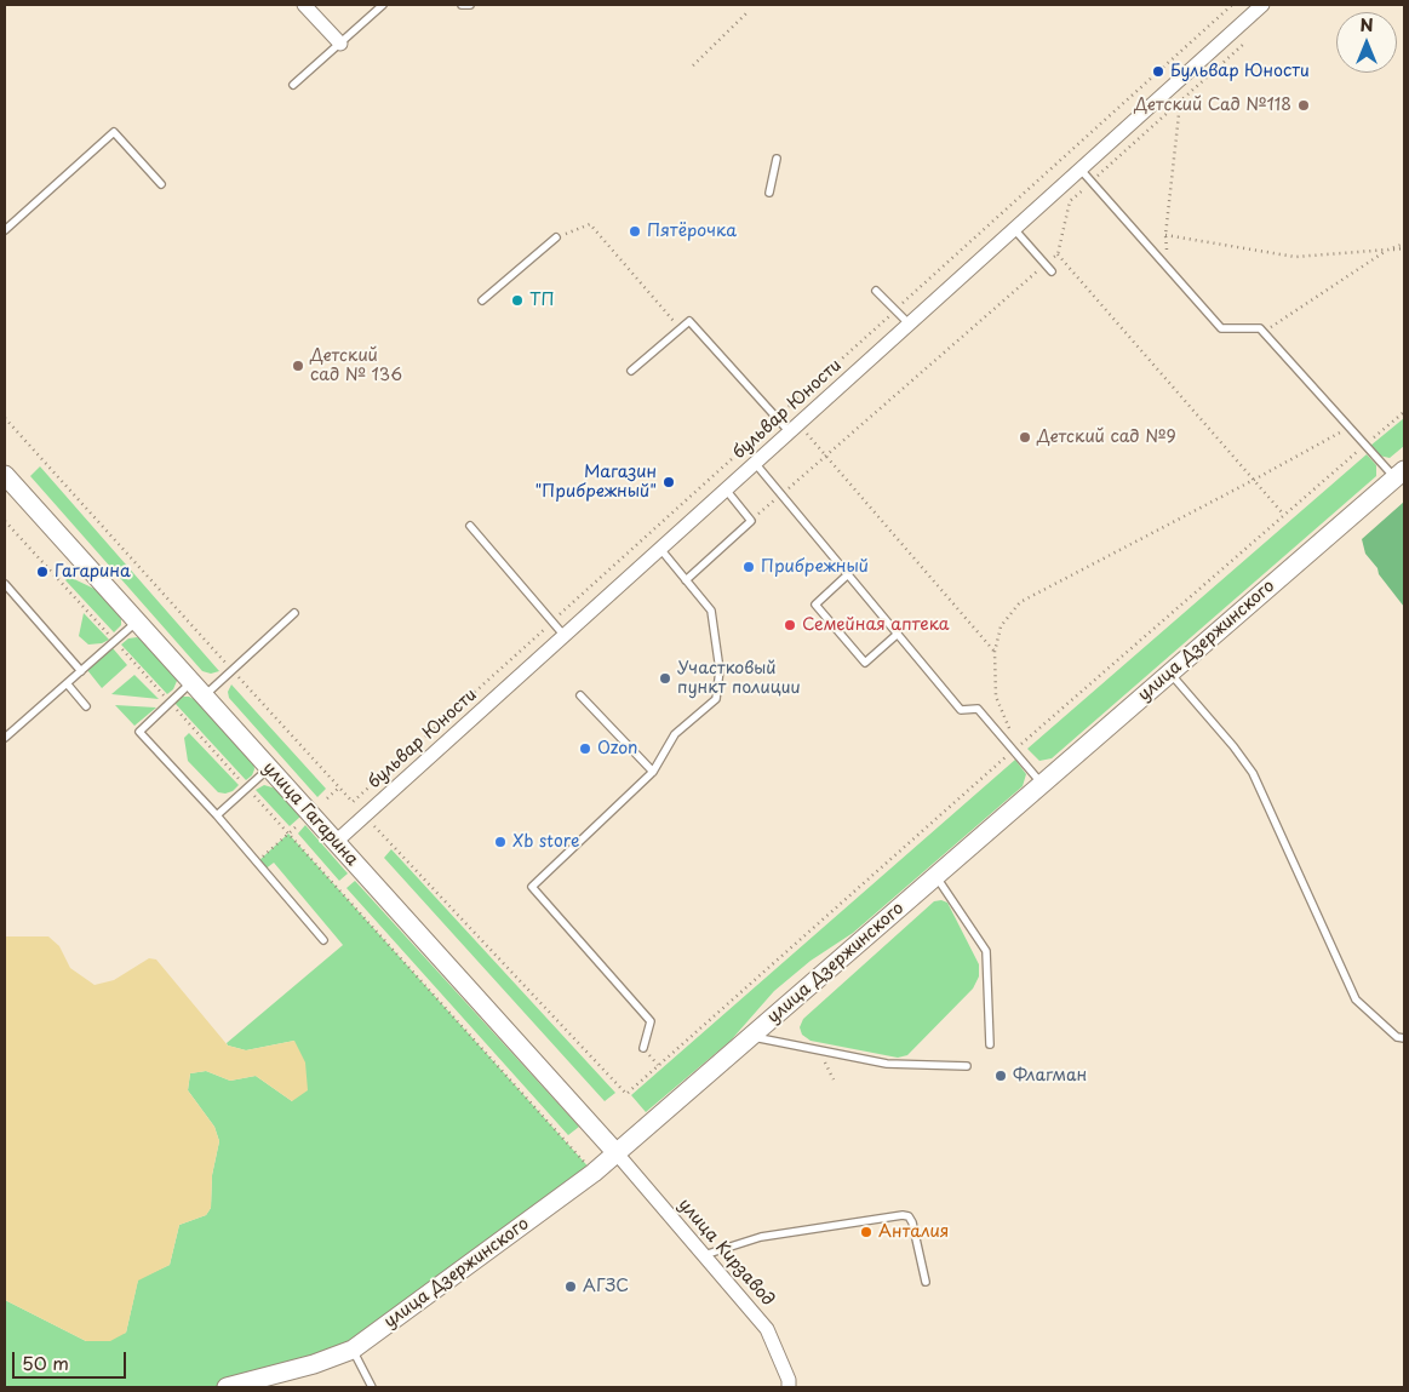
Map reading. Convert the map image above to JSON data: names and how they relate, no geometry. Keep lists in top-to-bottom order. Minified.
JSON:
{"streets":{"main road":["улица Дзержинского","улица Гагарина"],"street":["бульвар Юности","улица Кирзавод"]},"crossings":[["бульвар Юности","улица Гагарина"],["улица Дзержинского","улица Гагарина"],["улица Дзержинского","улица Кирзавод"],["улица Гагарина","улица Кирзавод"]],"places":["Бульвар Юности","Детский Сад №118","Пятёрочка","ТП","Детский сад № 136","Детский сад №9","Магазин \"Прибрежный\"","Прибрежный","Гагарина","Семейная аптека","Участковый пункт полиции","Ozon","Xb store","Флагман","Анталия","АГЗС"],"scale_bar":"50 m","north":"top"}
